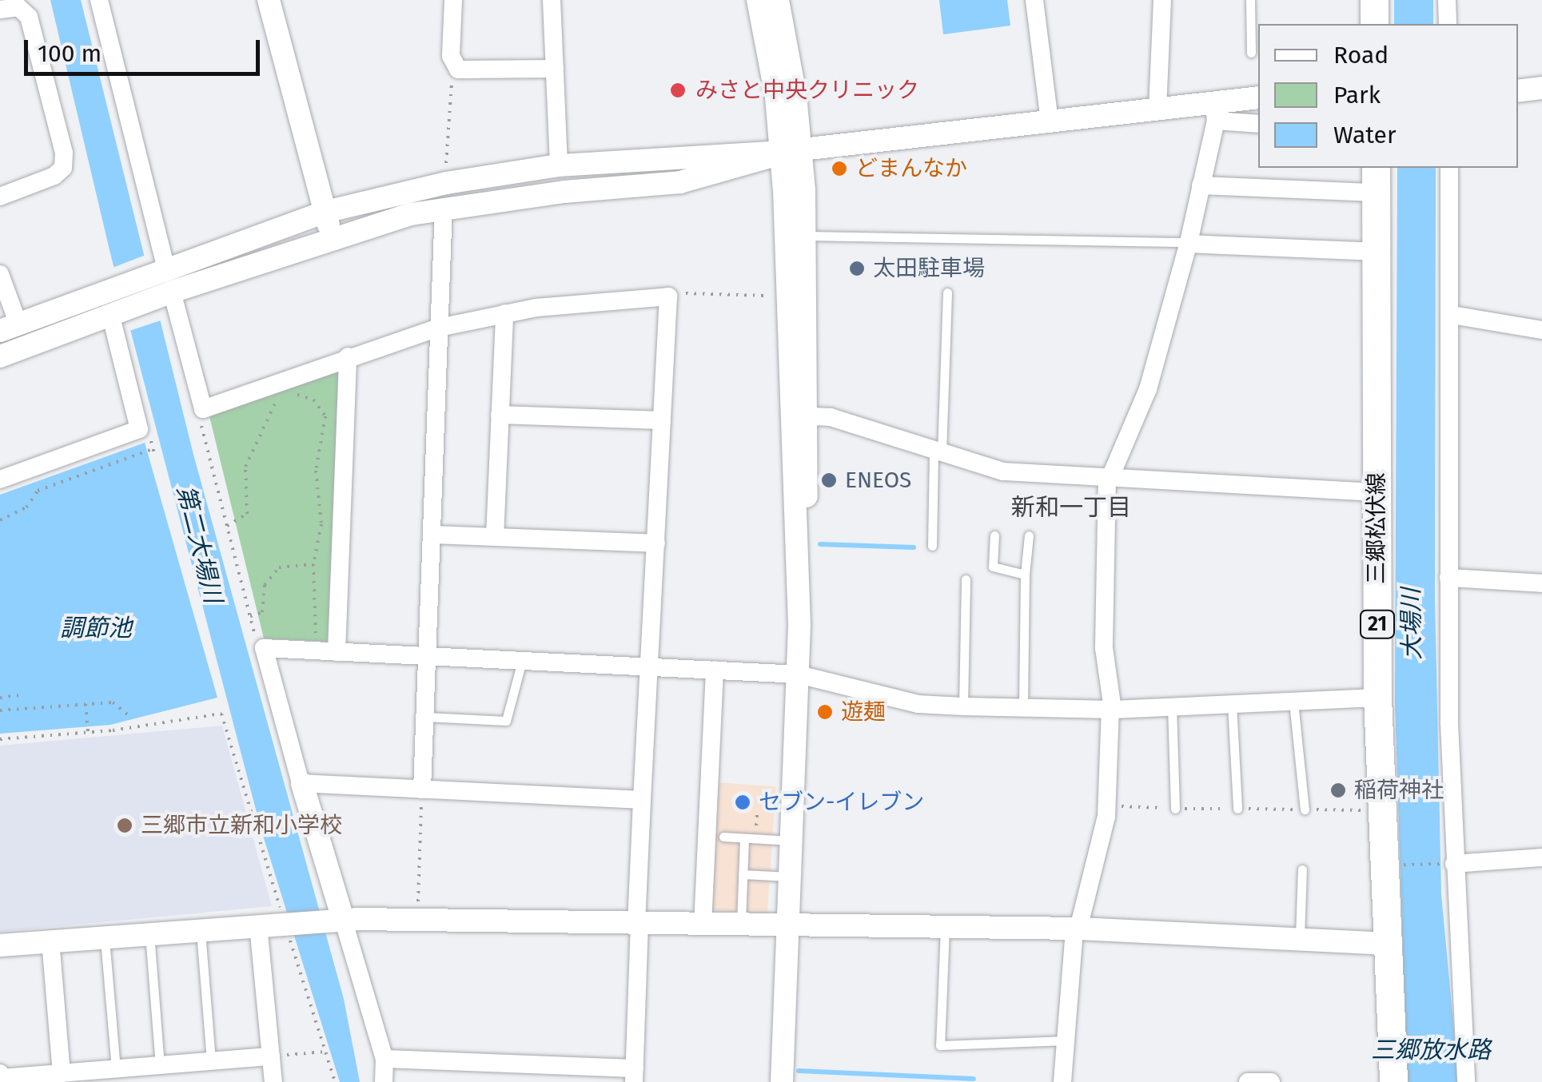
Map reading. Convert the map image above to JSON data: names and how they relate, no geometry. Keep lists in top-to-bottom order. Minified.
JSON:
{"streets":{"main road":["三郷松伏線","21"]},"districts":["新和一丁目"],"water":["第二大場川","大場川","調節池","三郷放水路"],"places":["みさと中央クリニック","どまんなか","太田駐車場","ENEOS","遊麺","稲荷神社","セブン-イレブン","三郷市立新和小学校"],"legend":["Road","Park","Water"],"scale_bar":"100 m"}
